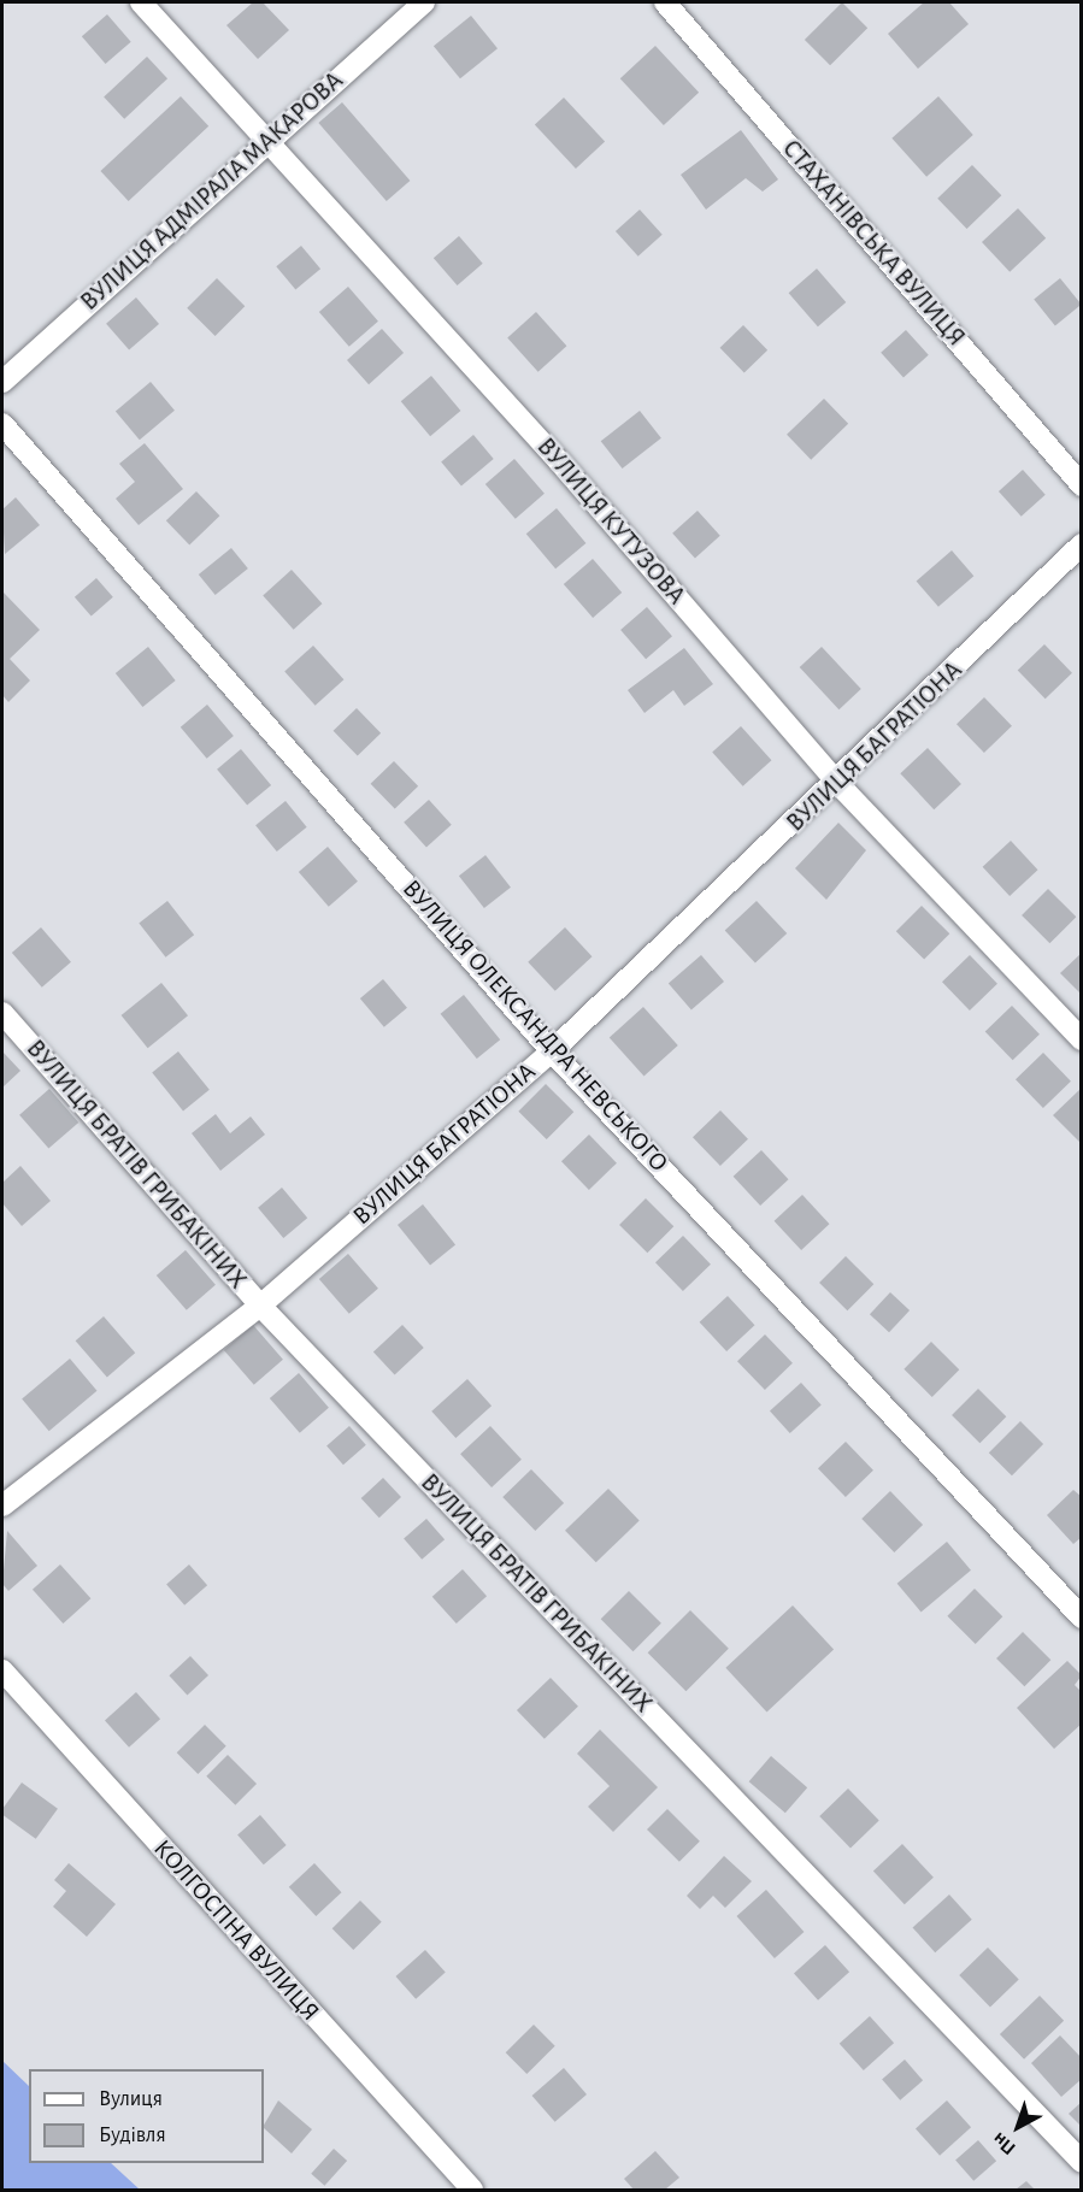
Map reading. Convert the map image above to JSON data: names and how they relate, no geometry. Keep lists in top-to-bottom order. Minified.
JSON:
{"streets":{"street":["ВУЛИЦЯ АДМІРАЛА МАКАРОВА","СТАХАНІВСЬКА ВУЛИЦЯ","ВУЛИЦЯ КУТУЗОВА","ВУЛИЦЯ БАГРАТІОНА","ВУЛИЦЯ ОЛЕКСАНДРА НЕВСЬКОГО","ВУЛИЦЯ БРАТІВ ГРИБАКІНИХ","КОЛГОСПНА ВУЛИЦЯ"]},"crossings":[["ВУЛИЦЯ АДМІРАЛА МАКАРОВА","ВУЛИЦЯ КУТУЗОВА"],["ВУЛИЦЯ КУТУЗОВА","ВУЛИЦЯ БАГРАТІОНА"],["ВУЛИЦЯ БАГРАТІОНА","ВУЛИЦЯ ОЛЕКСАНДРА НЕВСЬКОГО"],["ВУЛИЦЯ БАГРАТІОНА","ВУЛИЦЯ БРАТІВ ГРИБАКІНИХ"]],"legend":["Вулиця","Будівля"],"north":"bottom left"}
